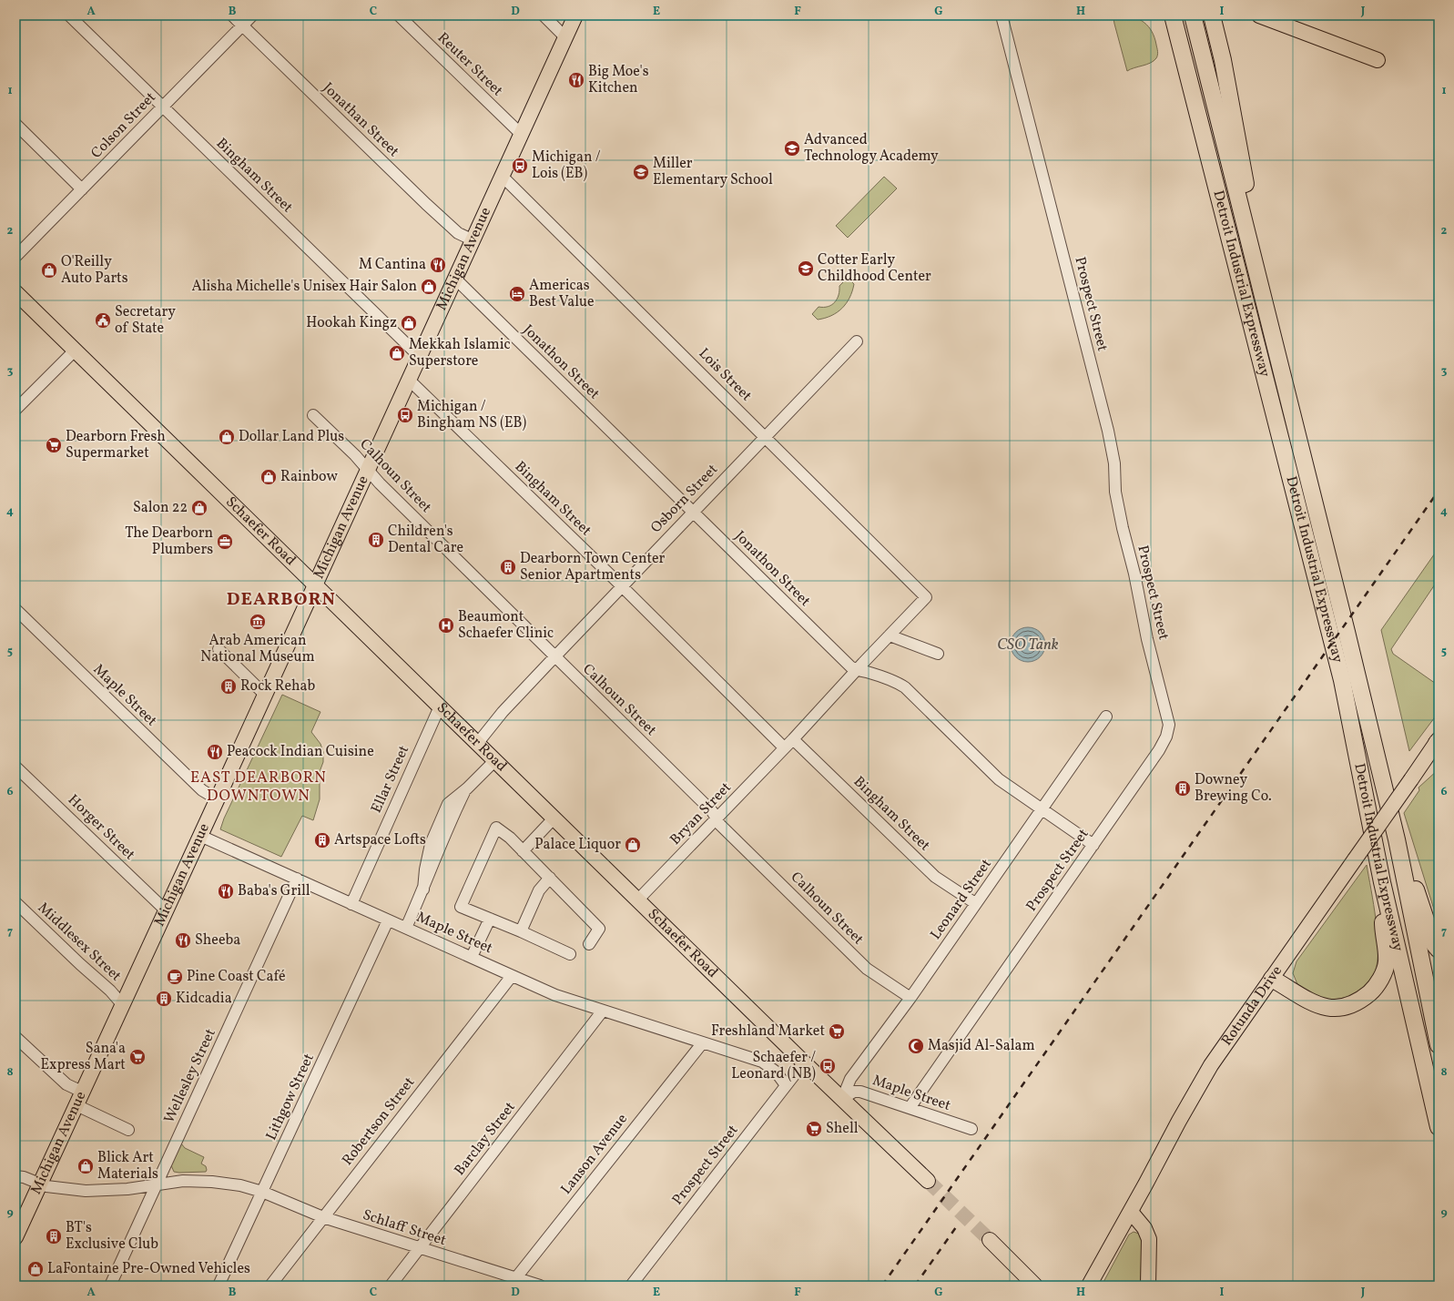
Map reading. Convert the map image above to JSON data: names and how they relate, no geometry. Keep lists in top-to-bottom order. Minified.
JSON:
{"streets":{"highway":["Detroit Industrial Expressway"],"main road":["Michigan Avenue","Schaefer Road","Rotunda Drive"],"street":["Reuter Street","Jonathan Street","Colson Street","Bingham Street","Prospect Street","Jonathon Street","Lois Street","Calhoun Street","Osborn Street","Maple Street","Ellar Street","Bryan Street","Horger Street","Leonard Street","Middlesex Street","Wellesley Street","Lithgow Street","Robertson Street","Barclay Street","Lanson Avenue","Schlaff Street"]},"crossings":[["Reuter Street","Michigan Avenue"],["Jonathan Street","Colson Street"],["Jonathan Street","Michigan Avenue"],["Colson Street","Bingham Street"],["Bingham Street","Michigan Avenue"],["Bingham Street","Osborn Street"],["Bingham Street","Bryan Street"],["Bingham Street","Leonard Street"],["Michigan Avenue","Jonathon Street"],["Michigan Avenue","Lois Street"],["Michigan Avenue","Calhoun Street"],["Michigan Avenue","Schaefer Road"],["Michigan Avenue","Maple Street"],["Michigan Avenue","Horger Street"],["Michigan Avenue","Middlesex Street"],["Prospect Street","Jonathon Street"],["Prospect Street","Schaefer Road"],["Prospect Street","Maple Street"],["Jonathon Street","Osborn Street"],["Jonathon Street","Leonard Street"],["Lois Street","Osborn Street"],["Calhoun Street","Osborn Street"],["Calhoun Street","Bryan Street"],["Calhoun Street","Leonard Street"],["Osborn Street","Schaefer Road"],["Schaefer Road","Maple Street"],["Schaefer Road","Ellar Street"],["Schaefer Road","Bryan Street"],["Schaefer Road","Leonard Street"],["Maple Street","Ellar Street"],["Maple Street","Leonard Street"],["Maple Street","Wellesley Street"],["Maple Street","Lithgow Street"],["Maple Street","Robertson Street"],["Maple Street","Barclay Street"],["Maple Street","Lanson Avenue"],["Wellesley Street","Schlaff Street"],["Lithgow Street","Schlaff Street"],["Robertson Street","Schlaff Street"],["Barclay Street","Schlaff Street"],["Lanson Avenue","Schlaff Street"]],"districts":["DEARBORN","EAST DEARBORN DOWNTOWN"],"water":["CSO Tank"],"places":{"restaurant":["Big Moe's Kitchen","M Cantina","Peacock Indian Cuisine","Baba's Grill","Sheeba"],"school or university":["Advanced Technology Academy","Miller Elementary School","Cotter Early Childhood Center"],"bus stop":["Michigan / Lois (EB)","Michigan / Bingham NS (EB)","Schaefer / Leonard (NB)"],"shop":["O'Reilly Auto Parts","Alisha Michelle's Unisex Hair Salon","Hookah Kingz","Mekkah Islamic Superstore","Dollar Land Plus","Rainbow","Salon 22","Palace Liquor","Blick Art Materials","LaFontaine Pre-Owned Vehicles"],"hotel":["Americas Best Value"],"public building":["Secretary of State"],"supermarket":["Dearborn Fresh Supermarket","Freshland Market","Sana'a Express Mart","Shell"],"building":["Children's Dental Care","Dearborn Town Center Senior Apartments","Rock Rehab","Downey Brewing Co.","Artspace Lofts","Kidcadia","BT's Exclusive Club"],"office":["The Dearborn Plumbers"],"museum":["Arab American National Museum"],"hospital":["Beaumont Schaefer Clinic"],"cafe":["Pine Coast Café"],"mosque":["Masjid Al-Salam"]},"grid":{"columns":["A","B","C","D","E","F","G","H","I","J"],"rows":["1","2","3","4","5","6","7","8","9"]}}
